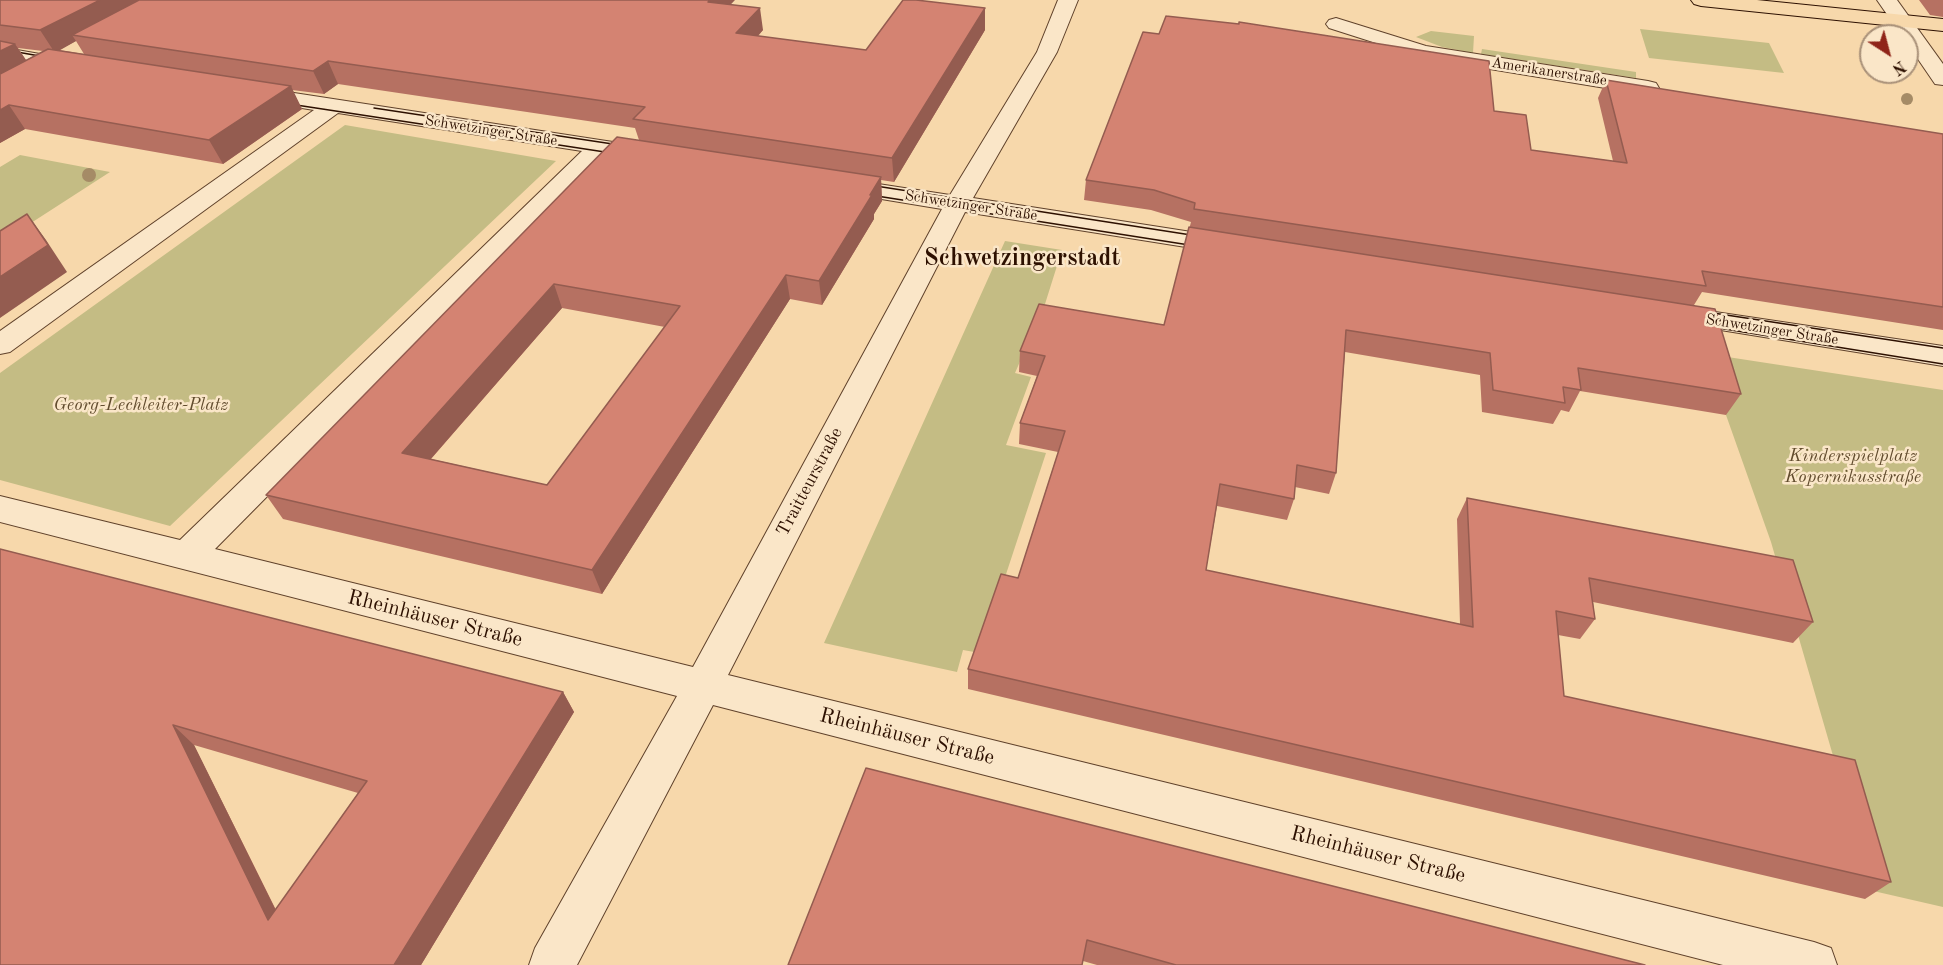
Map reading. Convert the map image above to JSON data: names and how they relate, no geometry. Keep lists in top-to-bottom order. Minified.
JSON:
{"streets":{"street":["Amerikanerstraße","Schwetzinger Straße","Traitteurstraße","Rheinhäuser Straße"]},"crossings":[["Schwetzinger Straße","Traitteurstraße"],["Traitteurstraße","Rheinhäuser Straße"]],"districts":["Schwetzingerstadt"],"parks":["Georg-Lechleiter-Platz","Kinderspielplatz Kopernikusstraße"],"north":"bottom right"}
